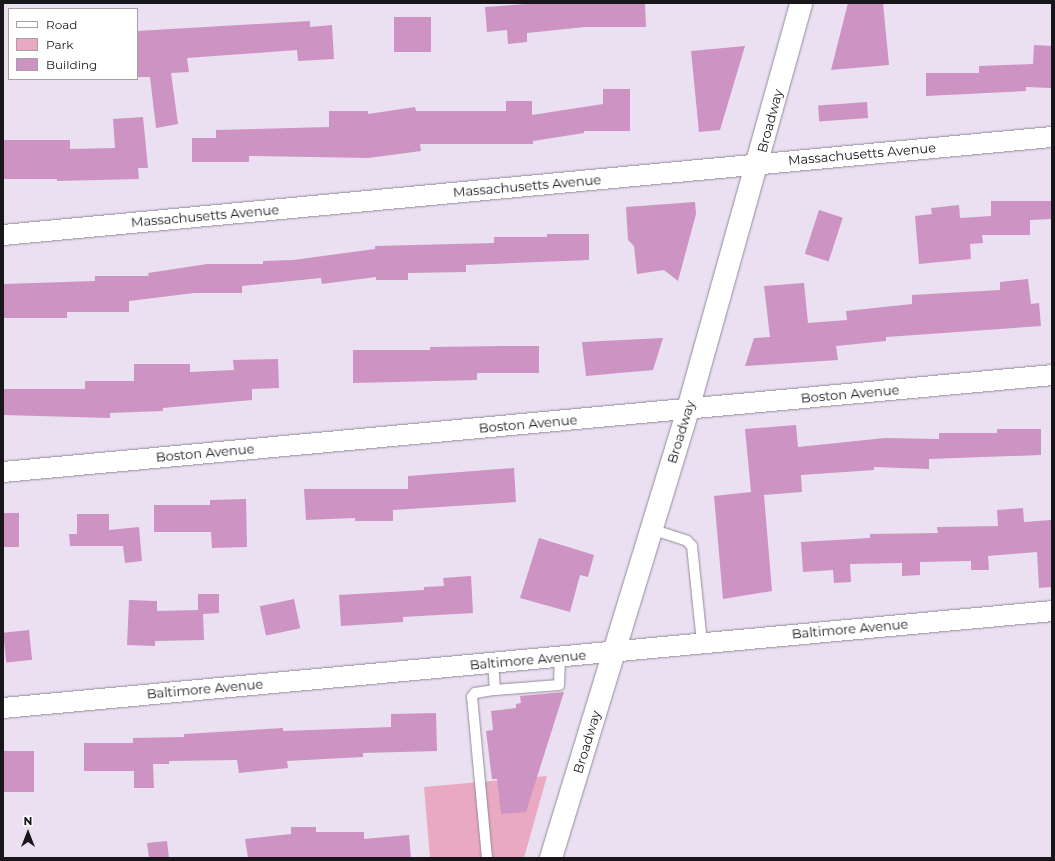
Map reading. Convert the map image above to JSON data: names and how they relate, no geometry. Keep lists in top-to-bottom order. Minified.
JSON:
{"streets":{"main road":["Broadway"],"street":["Massachusetts Avenue","Boston Avenue","Baltimore Avenue"]},"crossings":[["Broadway","Massachusetts Avenue"],["Broadway","Boston Avenue"],["Broadway","Baltimore Avenue"]],"legend":["Road","Park","Building"],"north":"top"}
